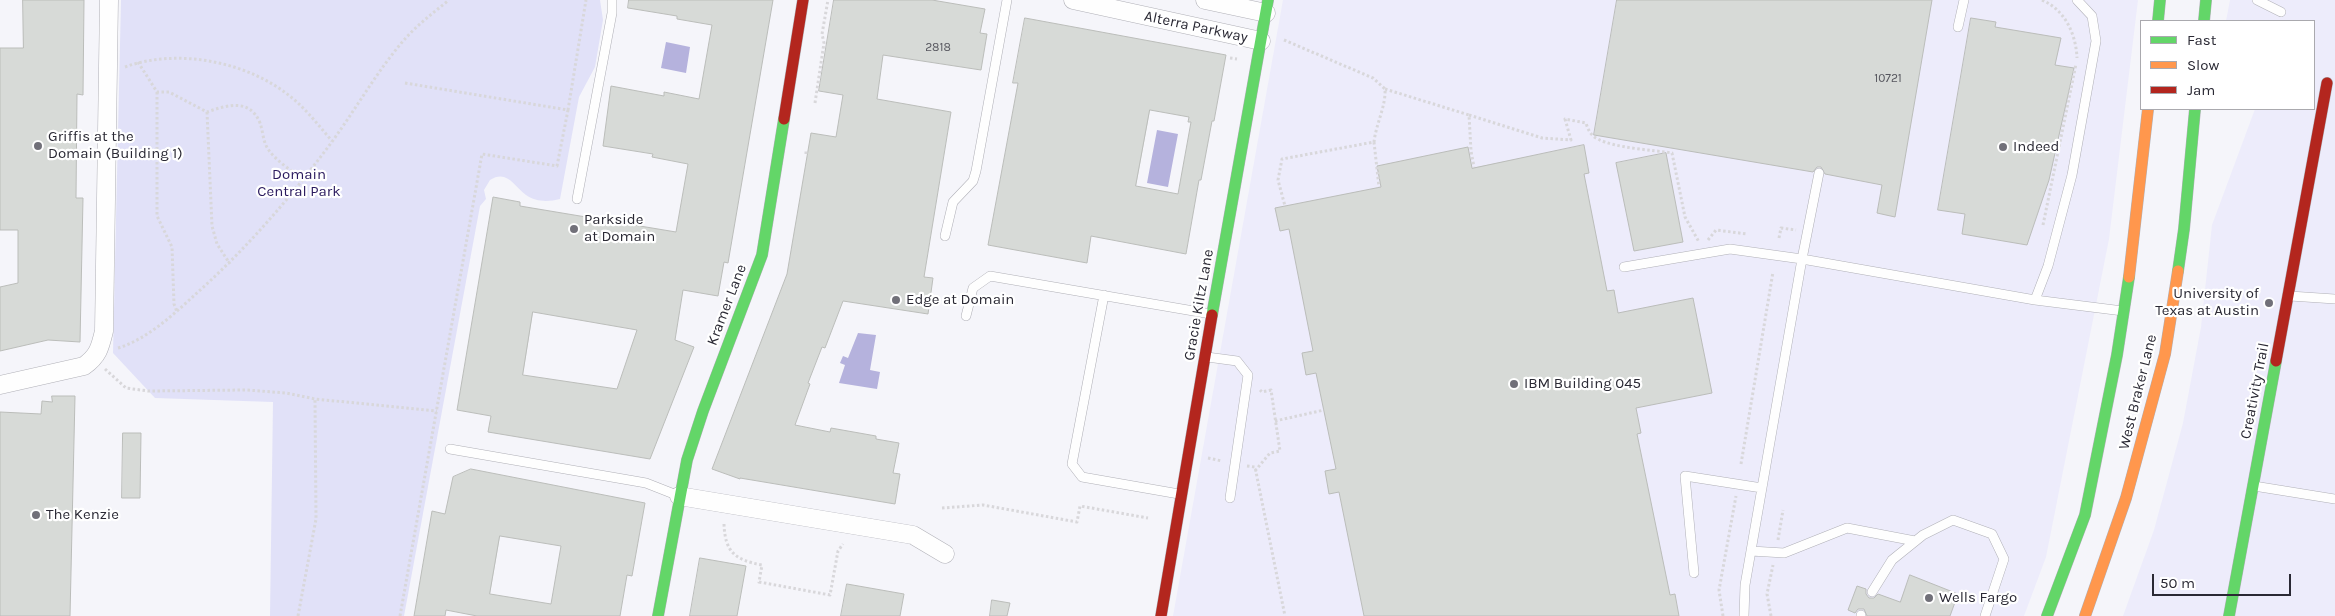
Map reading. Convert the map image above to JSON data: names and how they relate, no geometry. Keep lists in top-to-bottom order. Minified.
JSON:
{"streets":{"street":["Alterra Parkway","Kramer Lane","Gracie Kiltz Lane","Creativity Trail","West Braker Lane"]},"crossings":[["Alterra Parkway","Gracie Kiltz Lane"]],"parks":["Domain Central Park"],"places":["Griffis at the Domain (Building 1)","Indeed","Parkside at Domain","Edge at Domain","University of Texas at Austin","IBM Building 045","The Kenzie","Wells Fargo"],"house_numbers":["2818","10721"],"legend":["Fast","Slow","Jam"],"scale_bar":"50 m"}
